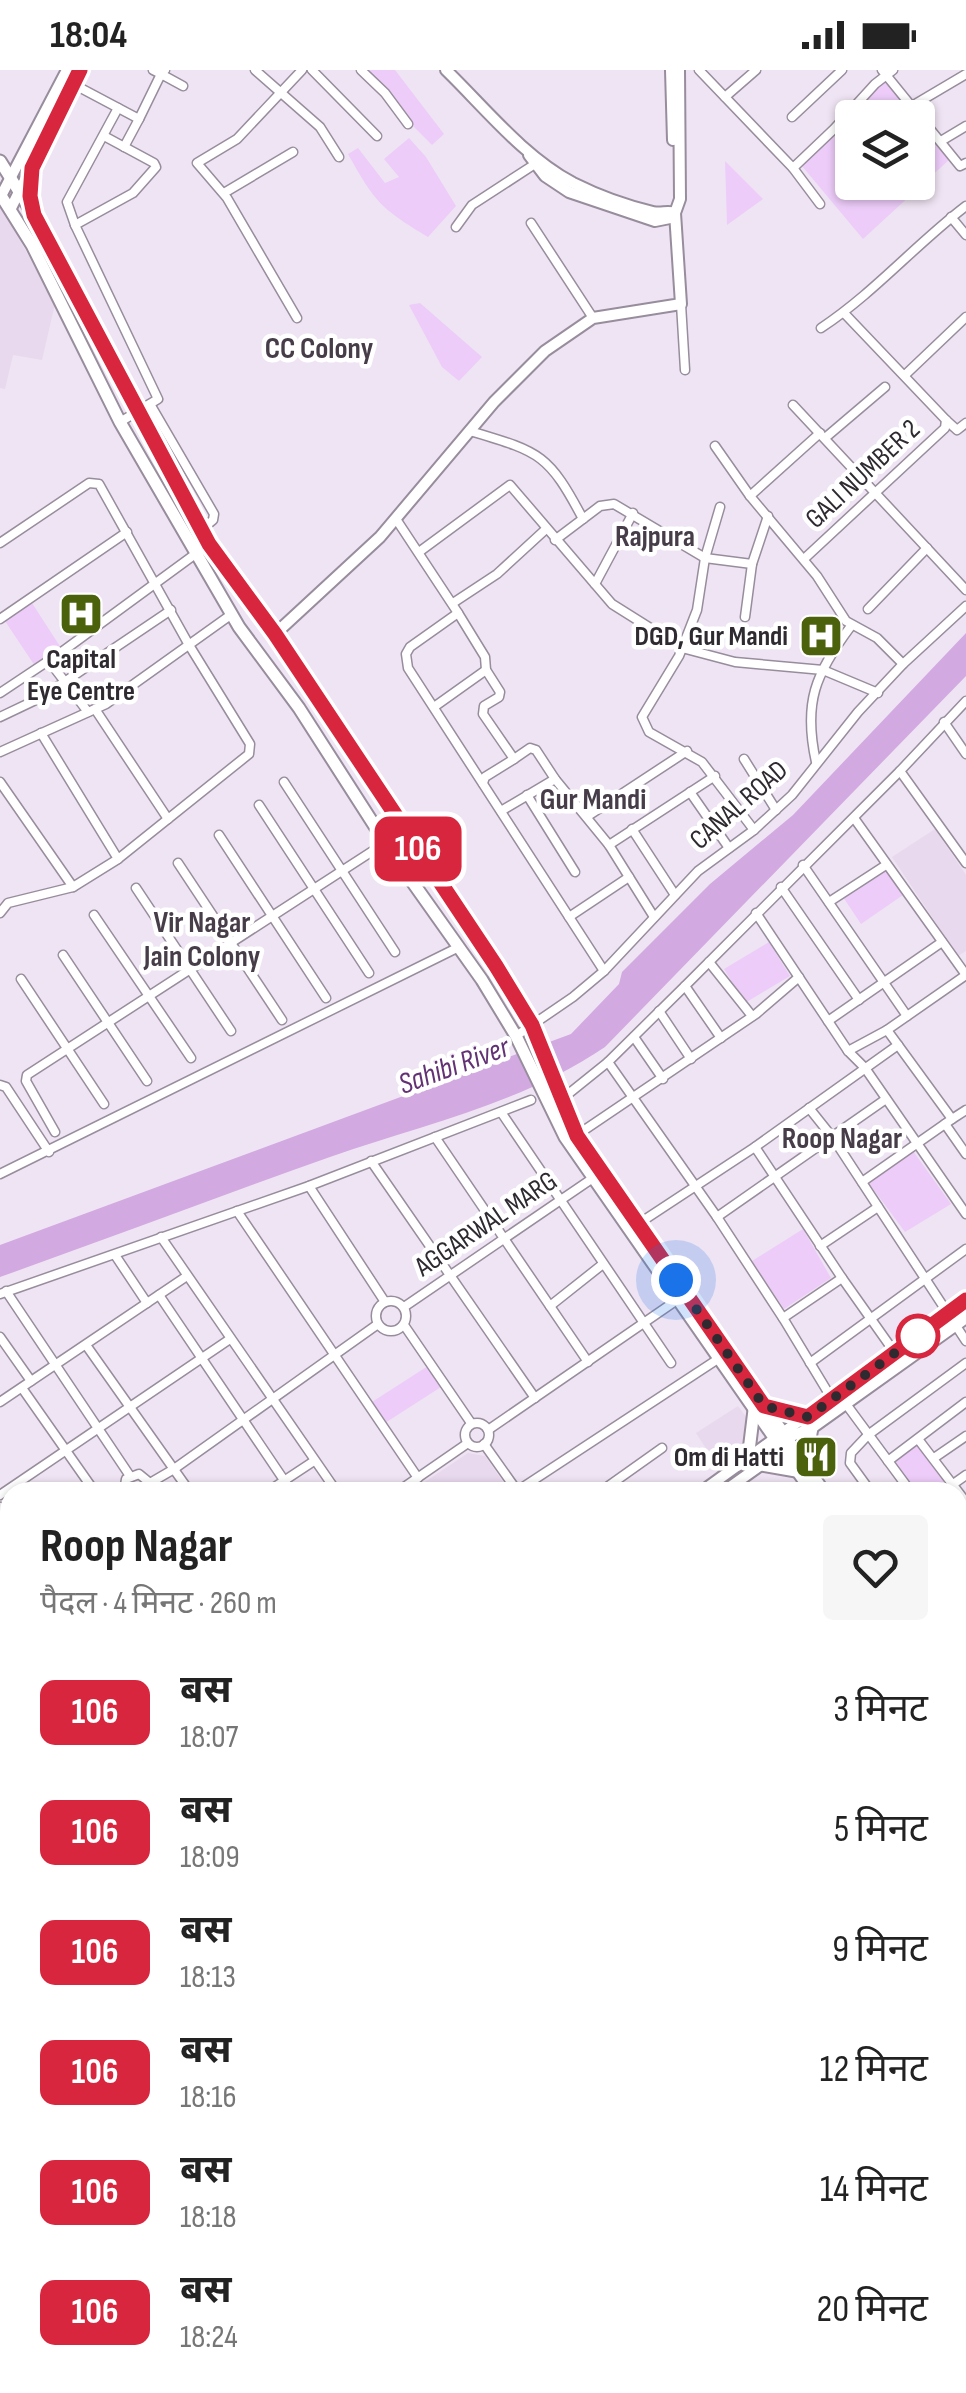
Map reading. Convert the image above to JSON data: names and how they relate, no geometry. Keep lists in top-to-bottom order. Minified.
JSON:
{"streets":{"street":["GALI NUMBER 2","CANAL ROAD","AGGARWAL MARG"]},"districts":["CC Colony","Rajpura","Gur Mandi","Vir Nagar Jain Colony","Roop Nagar"],"water":["Sahibi River"],"places":{"hospital":["Capital Eye Centre","DGD, Gur Mandi"],"restaurant":["Om di Hatti"]},"lines":["bus line 106"],"page":{"status":"18:04","on_map":"106","heading":["Roop Nagar","पैदल · 4 मिनट · 260 m"],"list":[{"mark":"106","name":"बस","note":"18:07","value":"3 मिनट"},{"mark":"106","name":"बस","note":"18:09","value":"5 मिनट"},{"mark":"106","name":"बस","note":"18:13","value":"9 मिनट"},{"mark":"106","name":"बस","note":"18:16","value":"12 मिनट"},{"mark":"106","name":"बस","note":"18:18","value":"14 मिनट"},{"mark":"106","name":"बस","note":"18:24","value":"20 मिनट"}]}}
